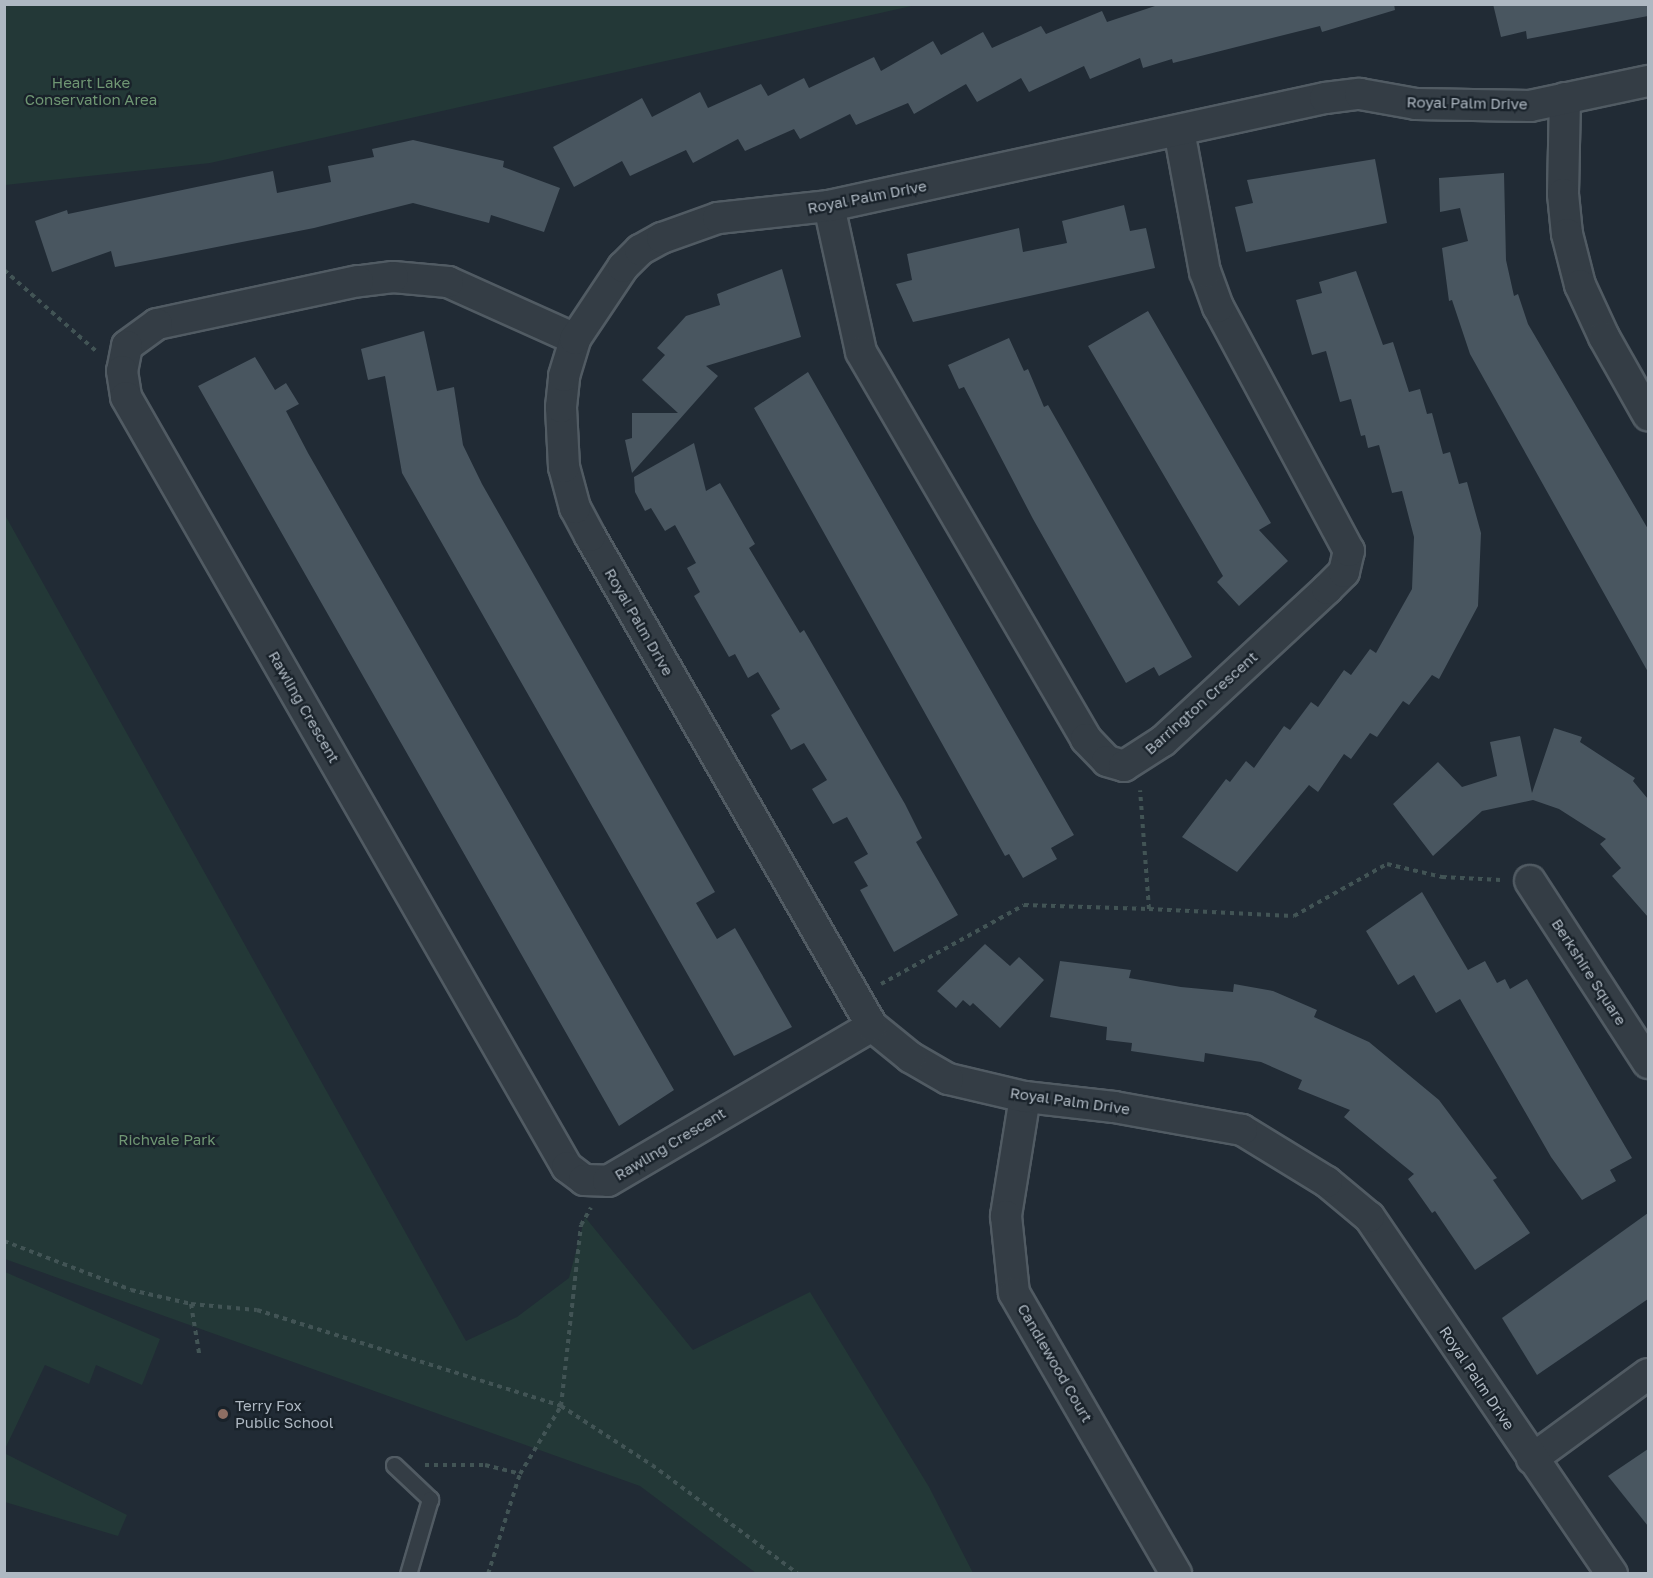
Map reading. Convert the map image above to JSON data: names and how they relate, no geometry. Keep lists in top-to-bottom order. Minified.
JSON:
{"streets":{"street":["Royal Palm Drive","Barrington Crescent","Rawling Crescent","Berkshire Square","Candlewood Court"]},"crossings":[["Royal Palm Drive","Barrington Crescent"],["Royal Palm Drive","Rawling Crescent"],["Royal Palm Drive","Candlewood Court"]],"parks":["Heart Lake Conservation Area","Richvale Park"],"places":["Terry Fox Public School"]}
